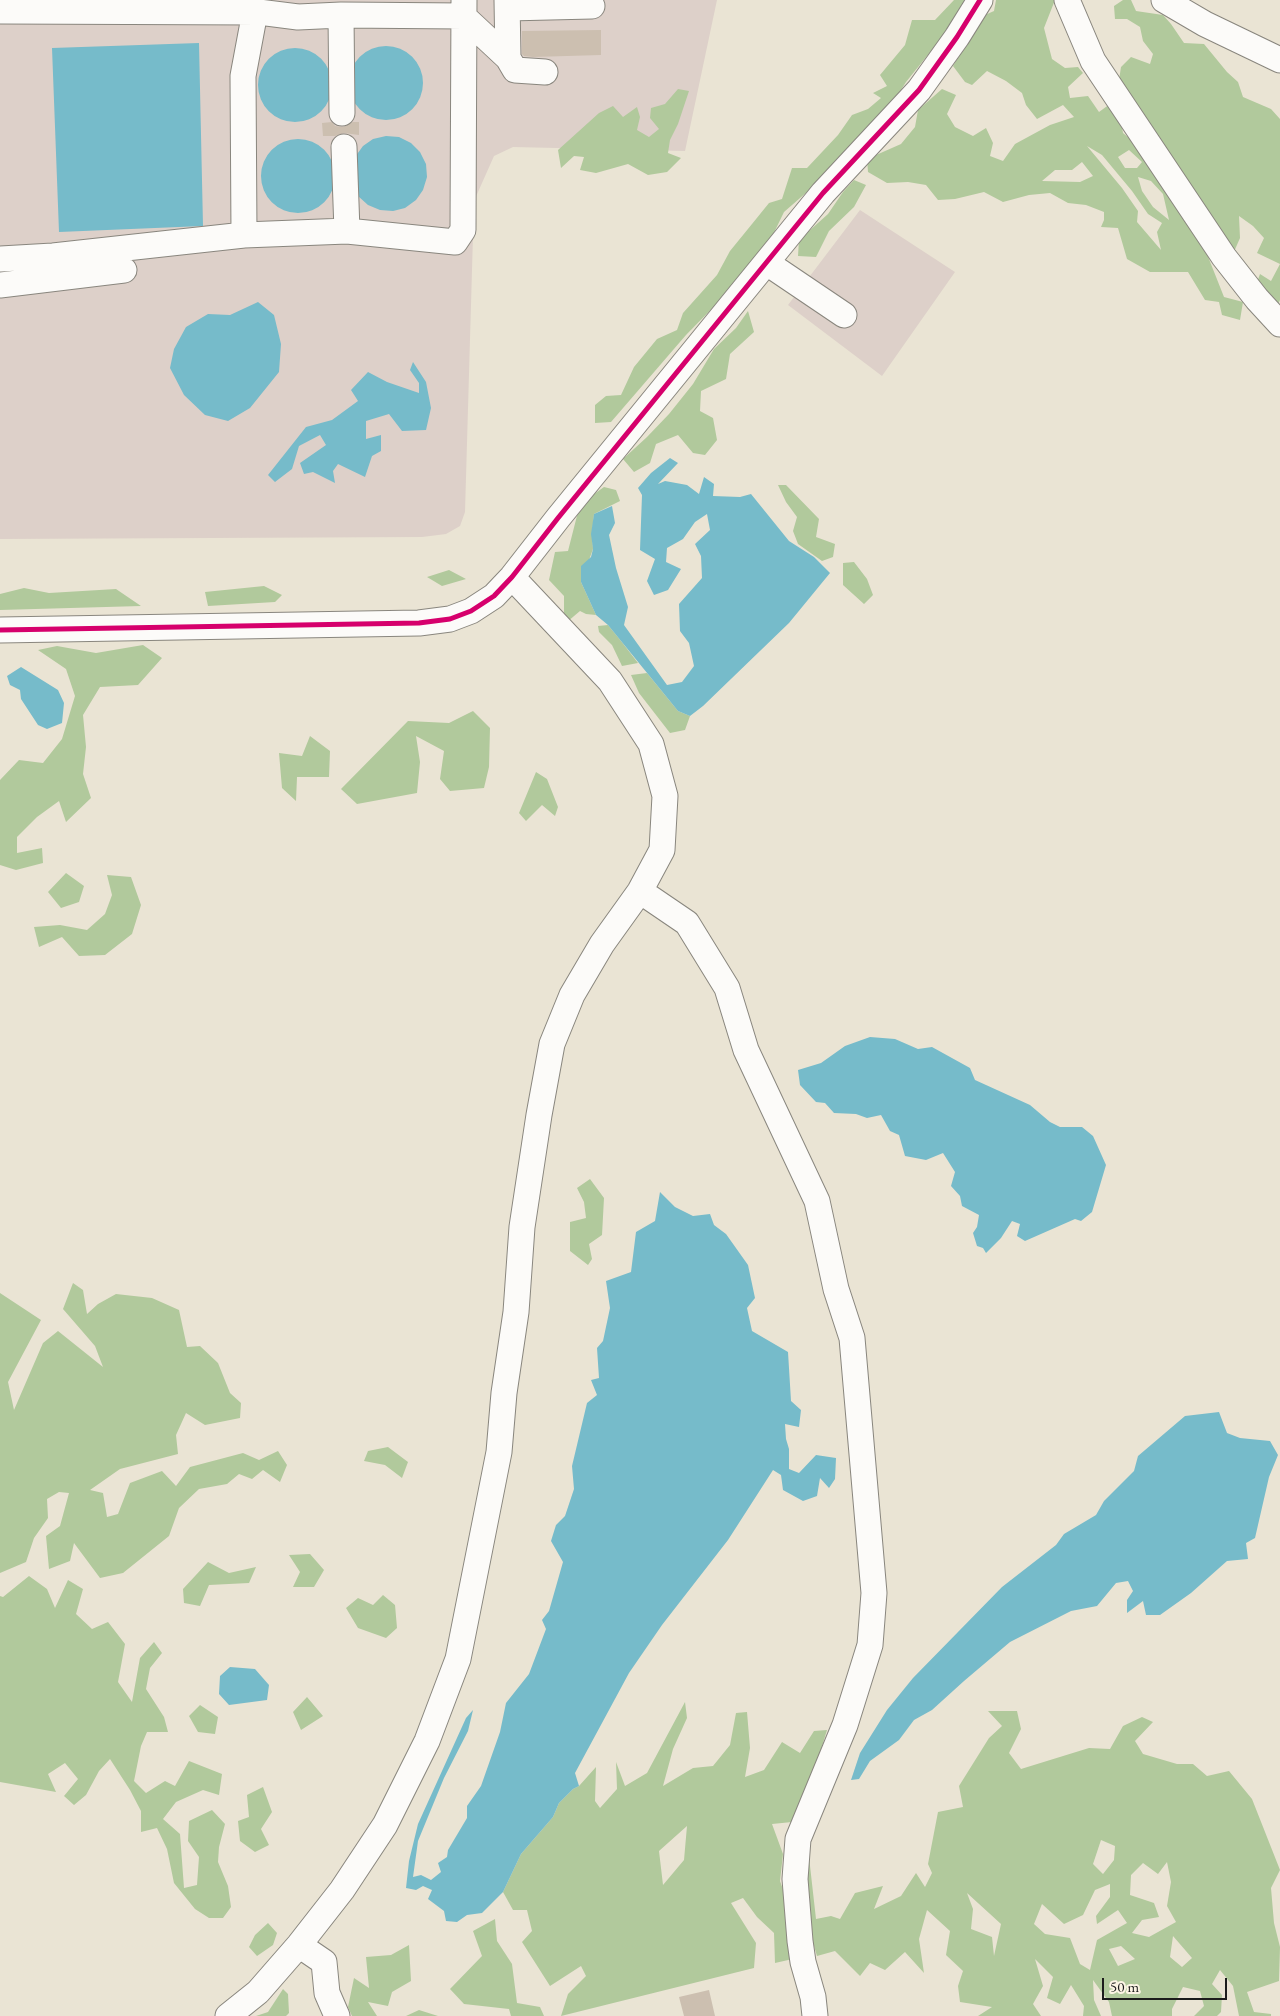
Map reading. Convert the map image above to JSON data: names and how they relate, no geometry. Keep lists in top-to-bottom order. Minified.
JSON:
{"scale_bar":"50 m"}
